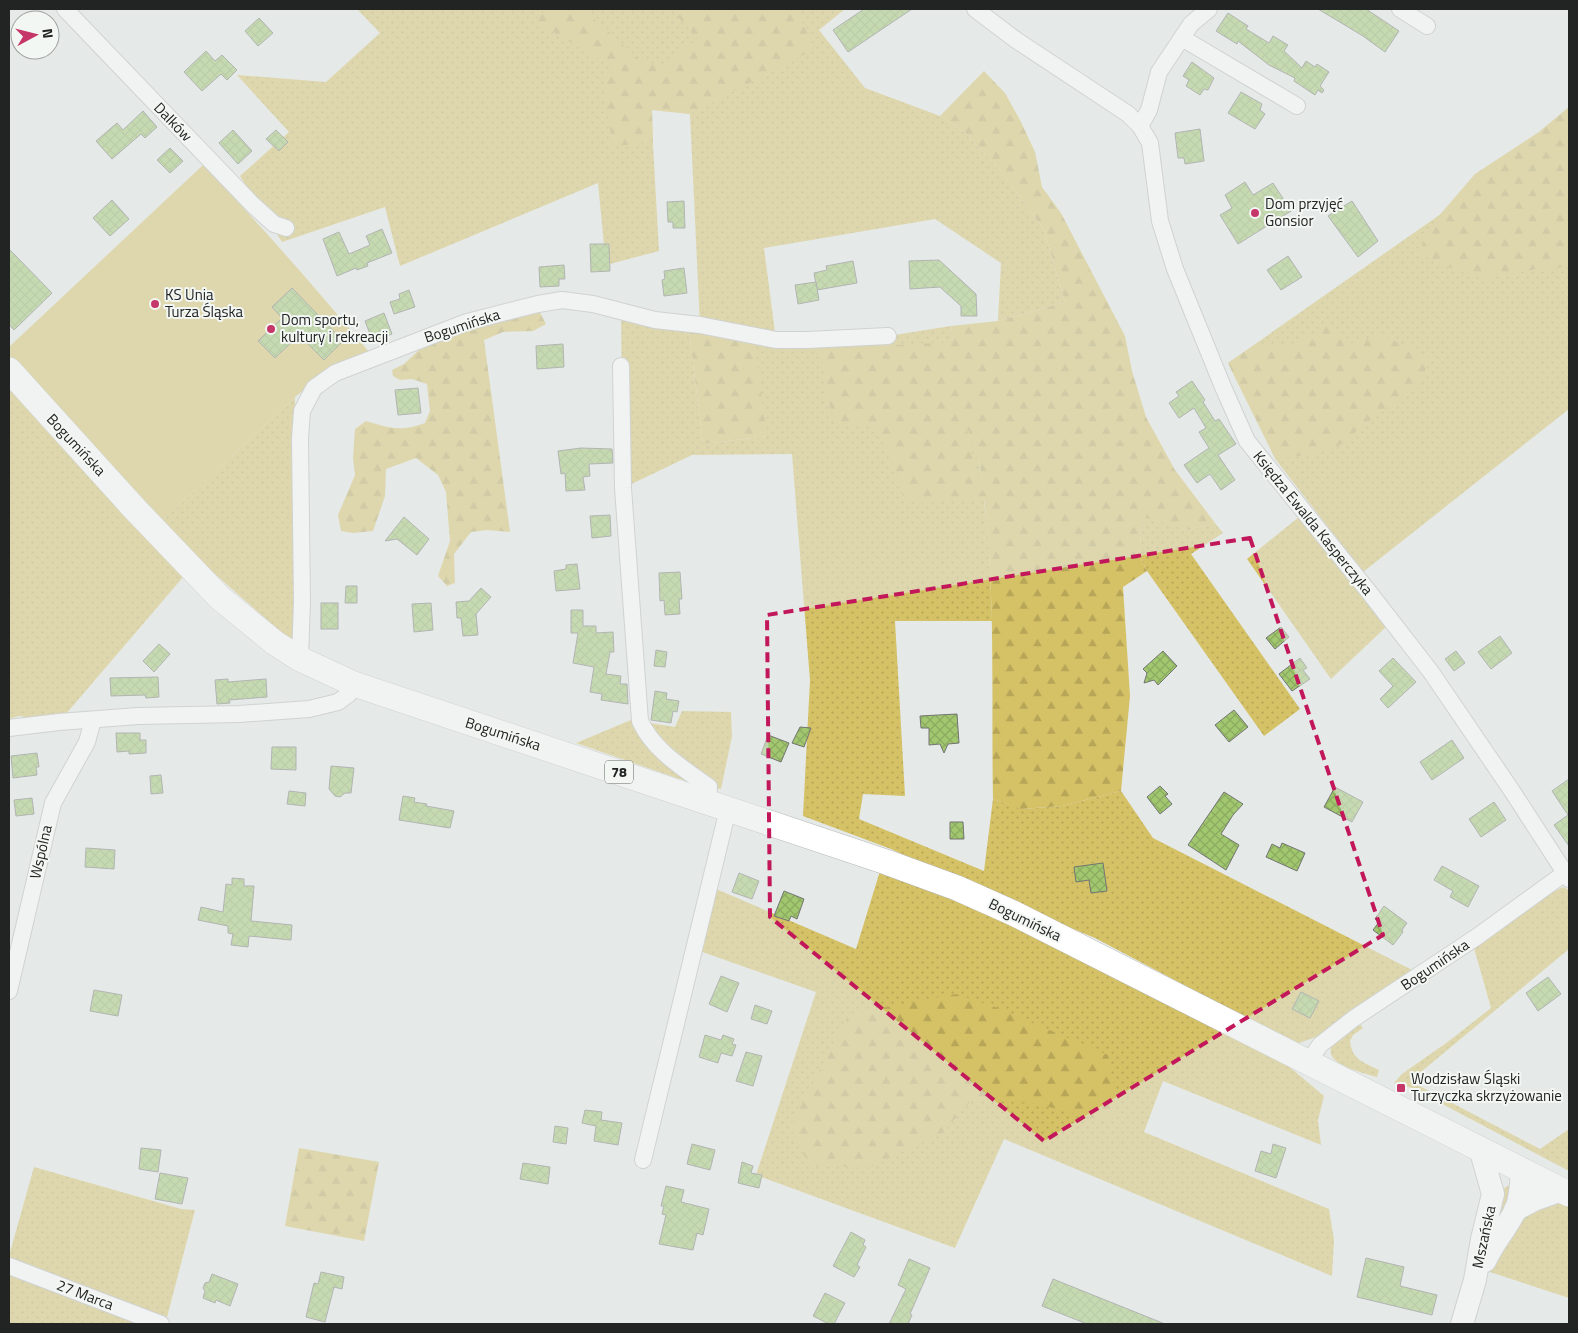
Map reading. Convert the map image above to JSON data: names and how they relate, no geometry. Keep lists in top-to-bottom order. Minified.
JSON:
{"streets":{"main road":["Bogumińska","78"],"street":["Dalków","Księdza Ewalda Kasperczyka","Wspólna","Mszańska","27 Marca"]},"crossings":[["Bogumińska","Księdza Ewalda Kasperczyka"]],"places":{"other":["Dom przyjęć Gonsior","KS Unia Turza Śląska","Dom sportu, kultury i rekreacji"],"transit":["Wodzisław Śląski Turzyczka skrzyżowanie"]},"north":"right"}
